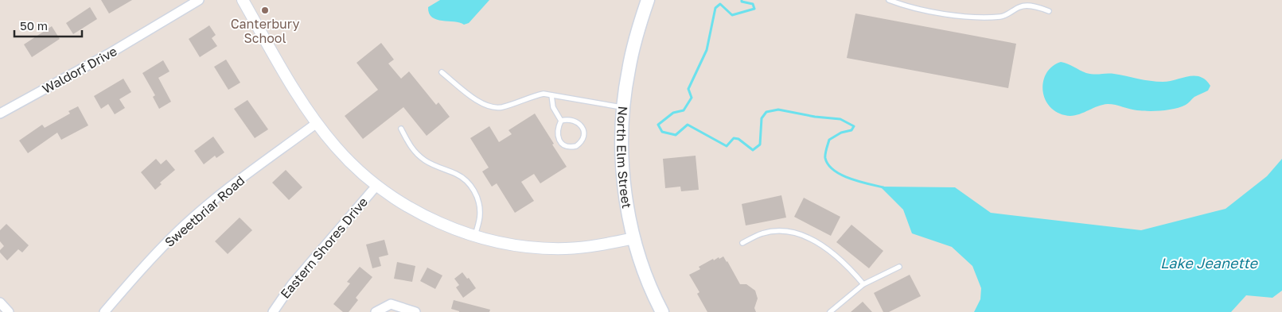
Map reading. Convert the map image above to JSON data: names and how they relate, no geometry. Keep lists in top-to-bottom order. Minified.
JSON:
{"streets":{"main road":["North Elm Street"],"street":["Waldorf Drive","Sweetbriar Road","Eastern Shores Drive"]},"water":["Lake Jeanette"],"places":["Canterbury School"],"scale_bar":"50 m"}
